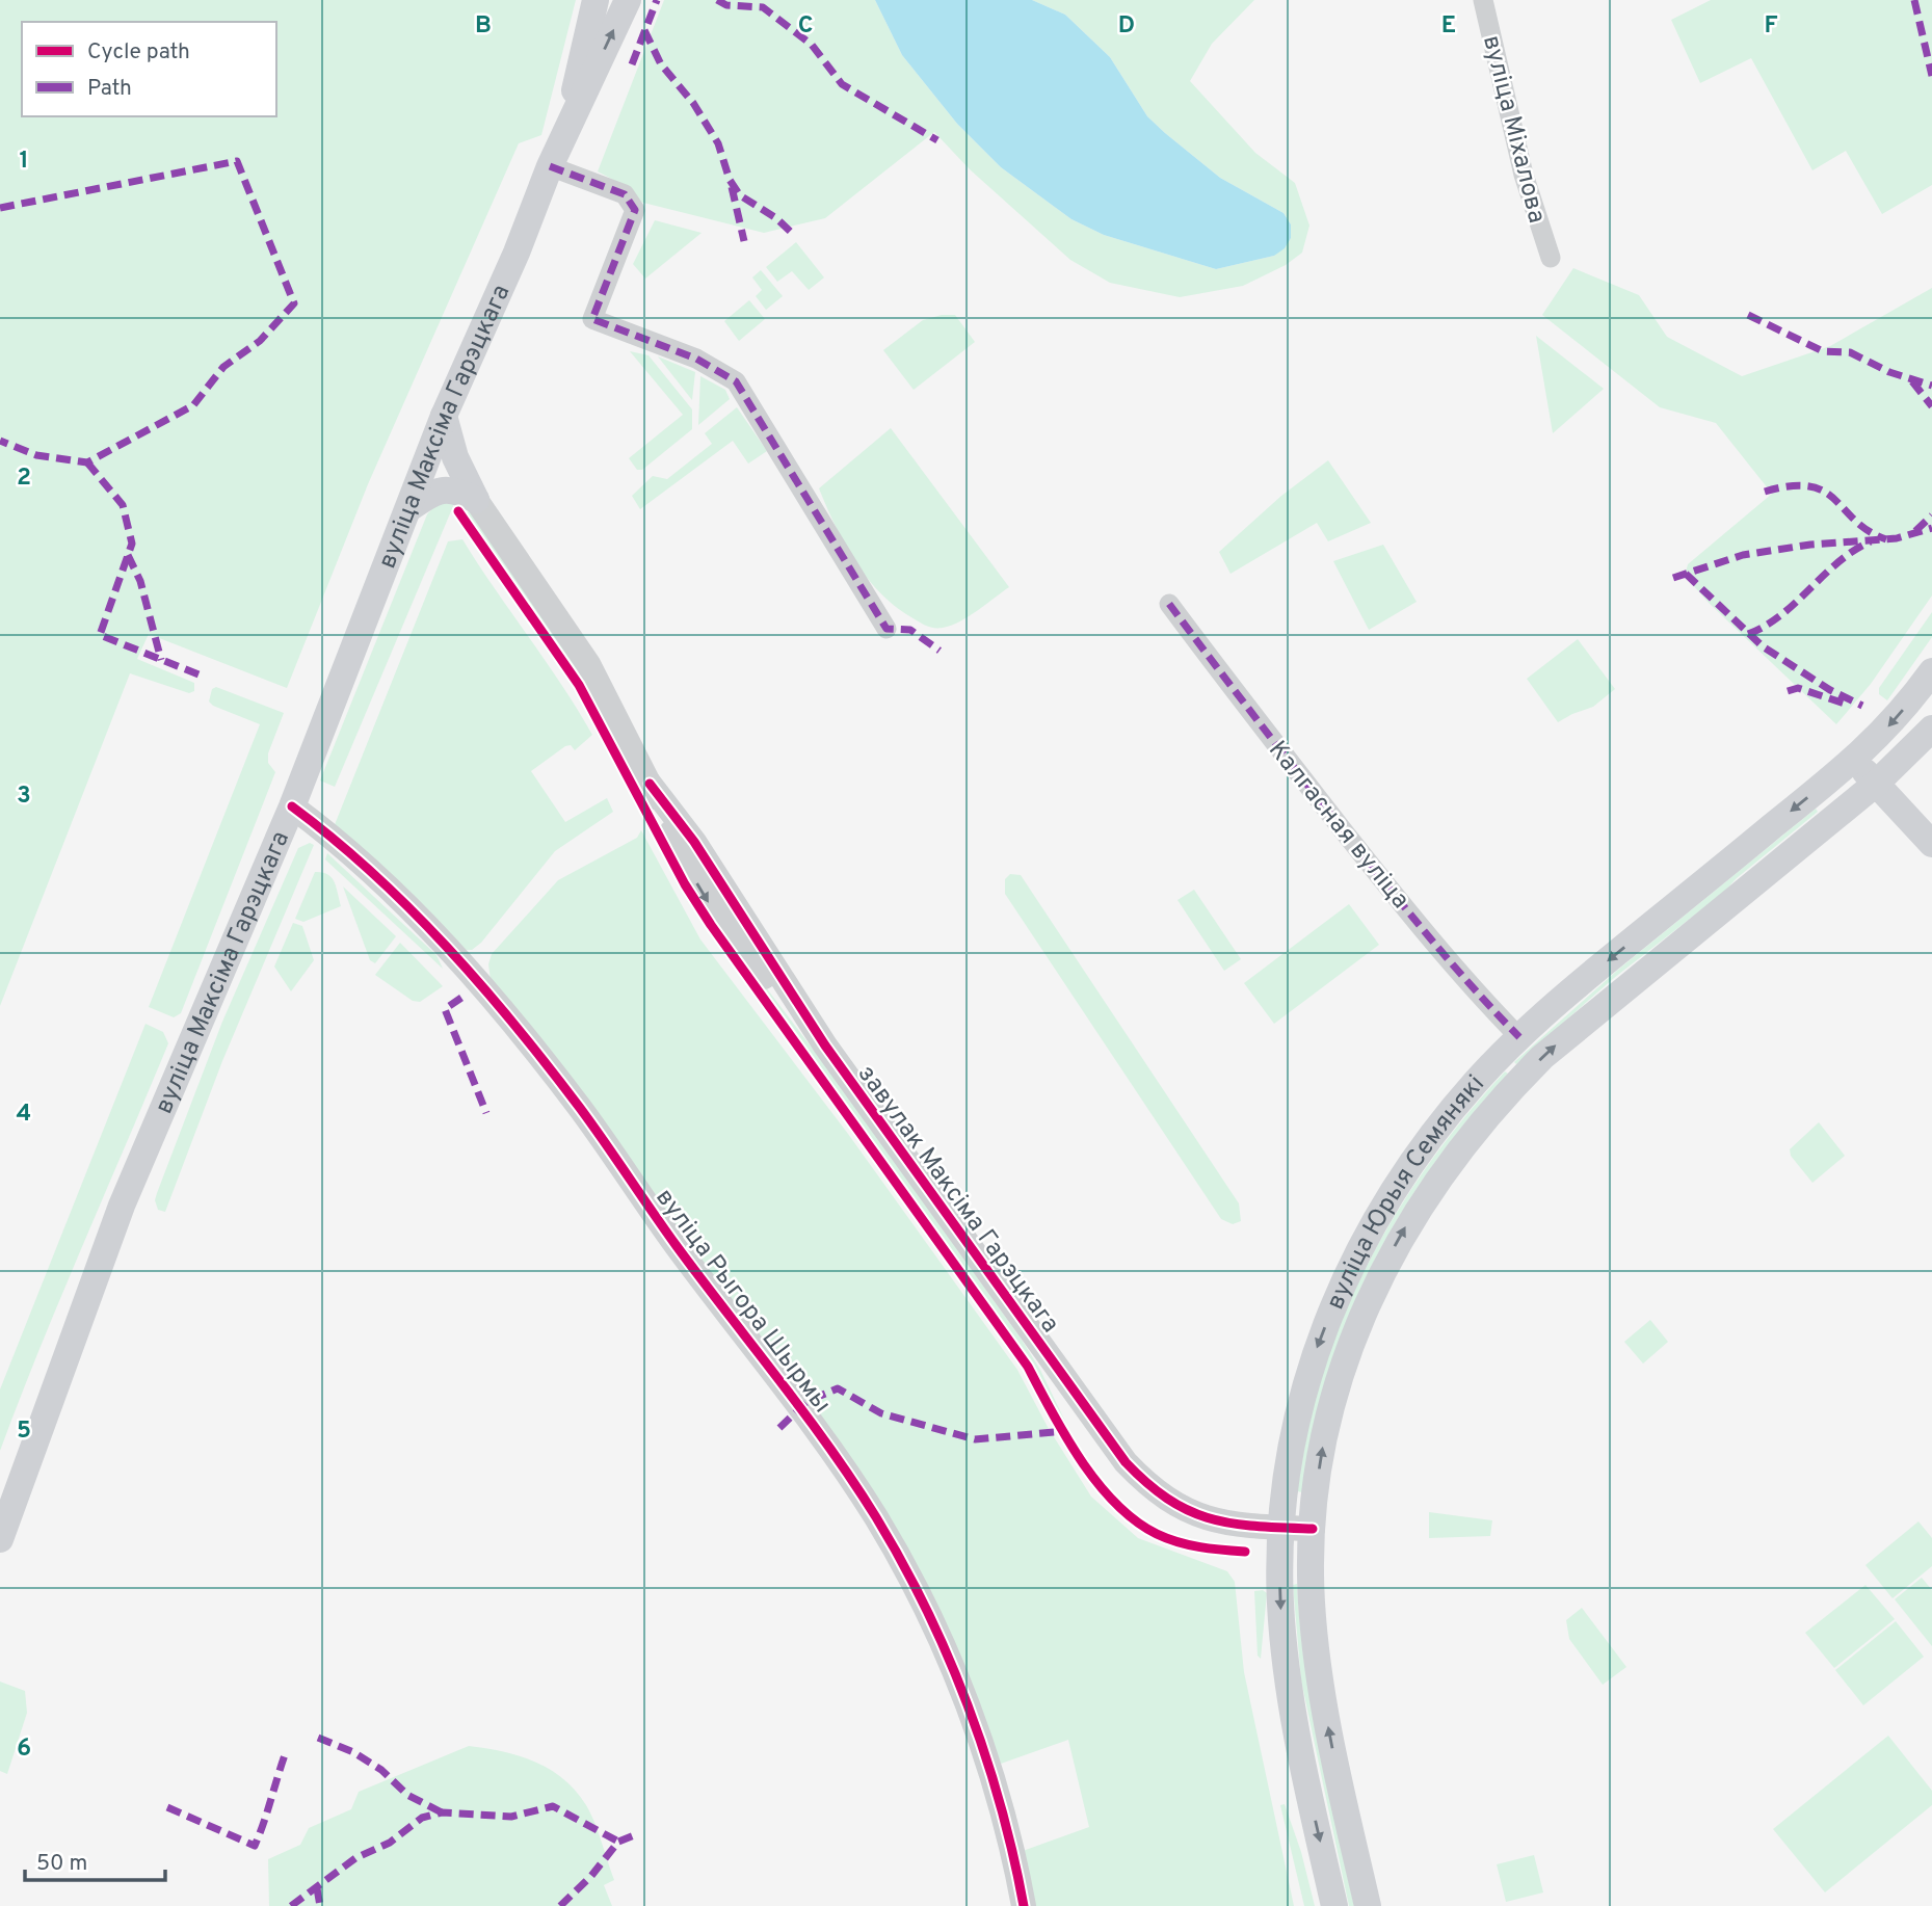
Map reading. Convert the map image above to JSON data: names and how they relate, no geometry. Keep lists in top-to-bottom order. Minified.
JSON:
{"streets":{"main road":["вуліца Максіма Гарэцкага","вуліца Юрыя Семянякі"],"street":["вуліца Міхалова","Калгасная вуліца","завулак Максіма Гарэцкага","вуліца Рыгора Шырмы"]},"crossings":[["вуліца Максіма Гарэцкага","вуліца Рыгора Шырмы"],["Калгасная вуліца","вуліца Юрыя Семянякі"],["вуліца Юрыя Семянякі","завулак Максіма Гарэцкага"]],"legend":["Cycle path","Path"],"scale_bar":"50 m","grid":{"columns":["B","C","D","E","F"],"rows":["1","2","3","4","5","6"]}}
